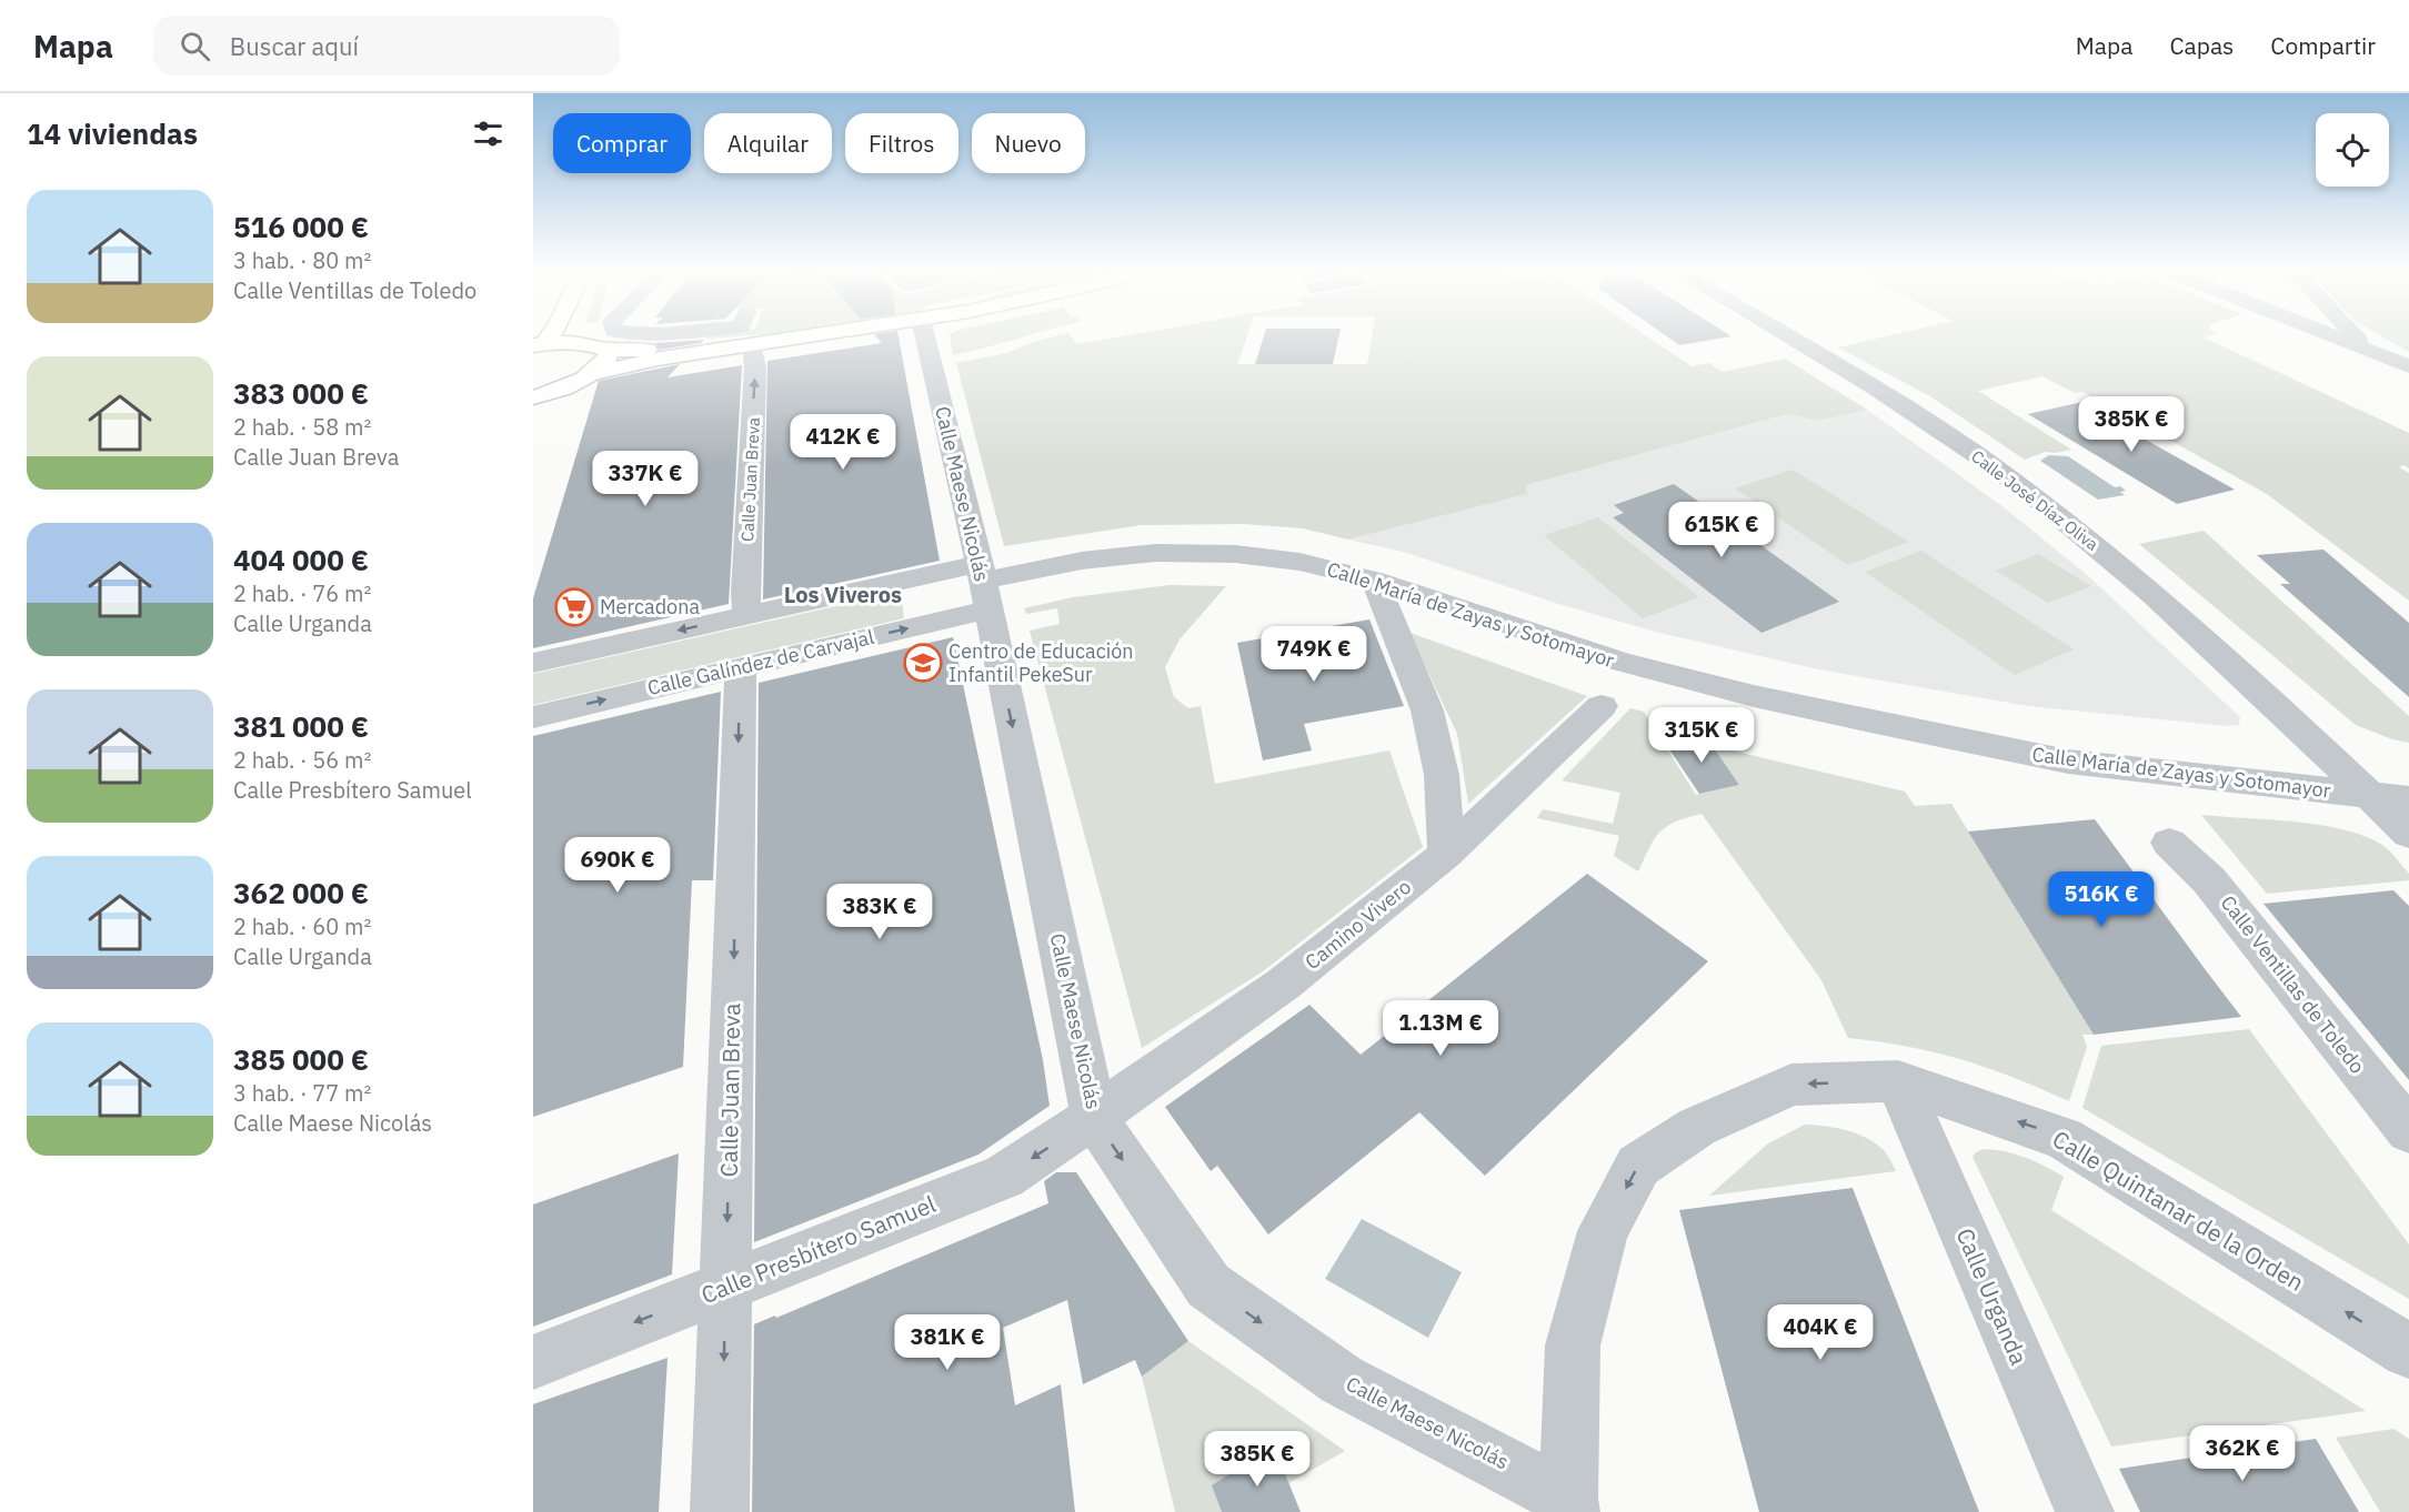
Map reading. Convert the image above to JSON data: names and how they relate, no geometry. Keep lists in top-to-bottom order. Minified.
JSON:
{"streets":{"street":["Calle Juan Breva","Calle Maese Nicolás","Calle José Díaz Oliva","Calle María de Zayas y Sotomayor","Calle Galíndez de Carvajal","Camino Vivero","Calle Ventillas de Toledo","Calle Quintanar de la Orden","Calle Presbítero Samuel","Calle Urganda"]},"crossings":[["Calle Juan Breva","Calle Galíndez de Carvajal"],["Calle Juan Breva","Calle Presbítero Samuel"],["Calle Maese Nicolás","Calle María de Zayas y Sotomayor"],["Calle Maese Nicolás","Calle Galíndez de Carvajal"],["Calle Maese Nicolás","Camino Vivero"],["Calle Maese Nicolás","Calle Quintanar de la Orden"],["Calle Maese Nicolás","Calle Presbítero Samuel"],["Calle José Díaz Oliva","Calle María de Zayas y Sotomayor"],["Calle María de Zayas y Sotomayor","Calle Galíndez de Carvajal"],["Camino Vivero","Calle Presbítero Samuel"],["Calle Quintanar de la Orden","Calle Urganda"]],"one_way":["Calle Maese Nicolás","Calle Presbítero Samuel"],"districts":["Los Viveros"],"places":{"supermarket":["Mercadona"],"school or university":["Centro de Educación Infantil PekeSur"]},"page":{"header":"Mapa","search":"Buscar aquí","nav":["Mapa","Capas","Compartir"],"heading":"14 viviendas","chip":["Comprar","Alquilar","Filtros","Nuevo"],"list":[{"name":"516 000 €","note":"3 hab. · 80 m² · Calle Ventillas de Toledo"},{"name":"383 000 €","note":"2 hab. · 58 m² · Calle Juan Breva"},{"name":"404 000 €","note":"2 hab. · 76 m² · Calle Urganda"},{"name":"381 000 €","note":"2 hab. · 56 m² · Calle Presbítero Samuel"},{"name":"362 000 €","note":"2 hab. · 60 m² · Calle Urganda"},{"name":"385 000 €","note":"3 hab. · 77 m² · Calle Maese Nicolás"}],"price":["385K €","412K €","337K €","615K €","749K €","315K €","690K €","516K €","383K €","1.13M €","404K €","381K €","362K €","385K €"]}}
